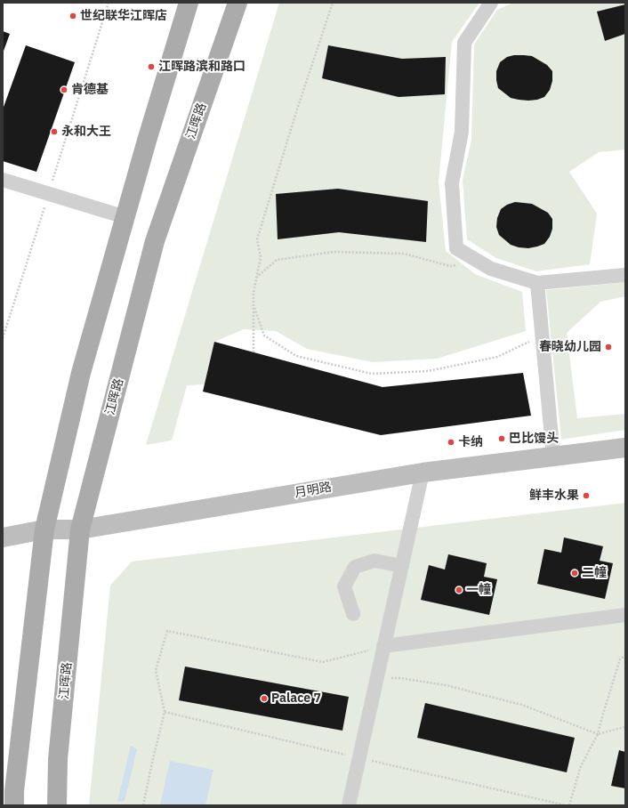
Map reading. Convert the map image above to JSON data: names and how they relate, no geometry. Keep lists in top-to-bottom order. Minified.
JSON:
{"streets":{"main road":["江晖路"],"street":["月明路"]},"crossings":[["江晖路","月明路"]],"places":["世纪联华江晖店","江晖路滨和路口","肯德基","永和大王","春晓幼儿园","巴比馒头","卡纳","鲜丰水果","二幢","一幢","Palace 7"]}
